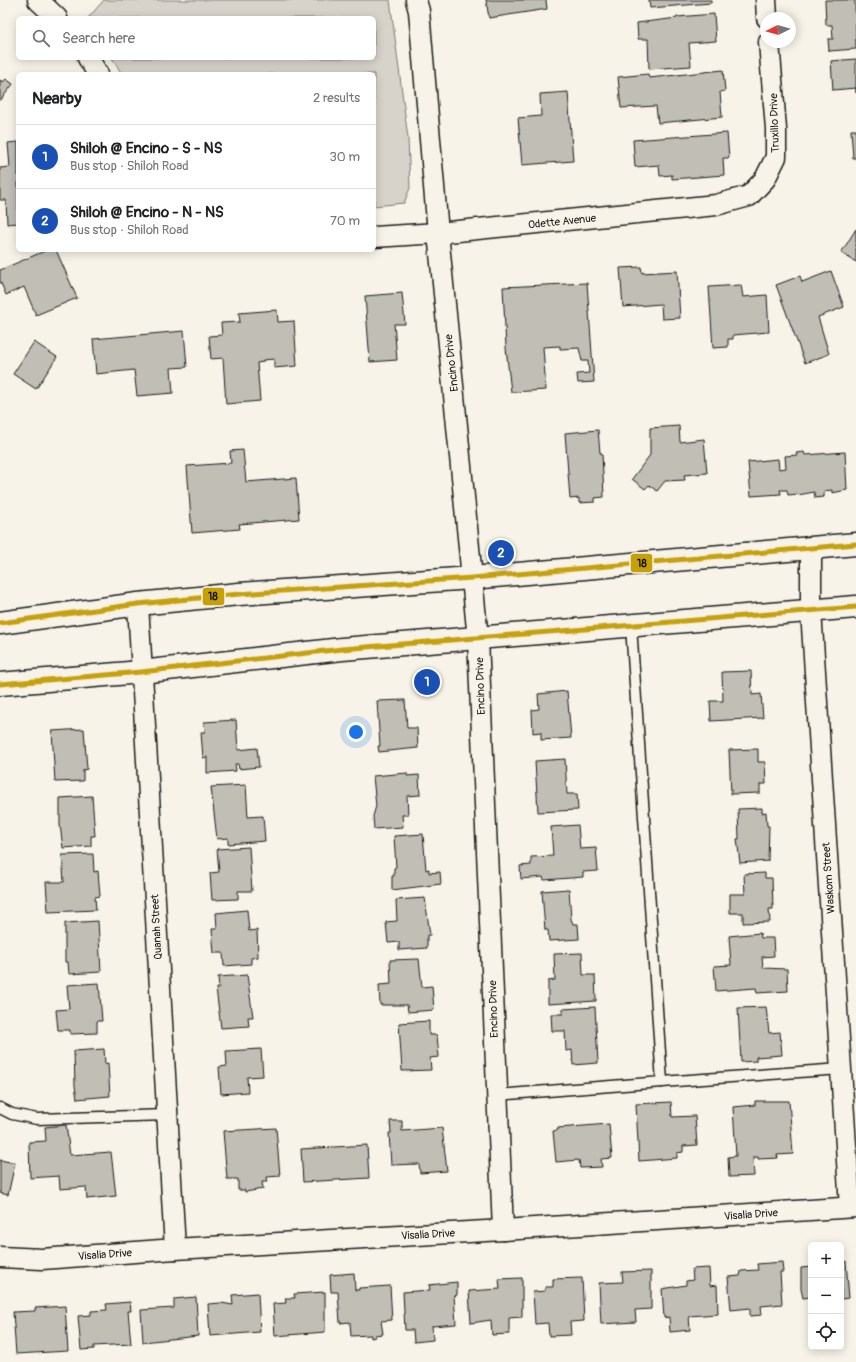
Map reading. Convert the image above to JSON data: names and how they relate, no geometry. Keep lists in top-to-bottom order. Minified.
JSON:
{"streets":{"street":["Truxillo Drive","Odette Avenue","Encino Drive","Waskom Street","Quanah Street","Visalia Drive"]},"crossings":[["Truxillo Drive","Odette Avenue"],["Odette Avenue","Encino Drive"],["Encino Drive","Visalia Drive"],["Waskom Street","Visalia Drive"],["Quanah Street","Visalia Drive"]],"lines":["transit line 18"],"north":"left","page":{"search":"Search here","heading":["Nearby","2 results"],"list":[{"mark":"1","name":"Shiloh @ Encino - S - NS","note":"Bus stop · Shiloh Road","value":"30 m"},{"mark":"2","name":"Shiloh @ Encino - N - NS","note":"Bus stop · Shiloh Road","value":"70 m"}],"pins":["2","1"],"map_buttons":["+","−"]}}
